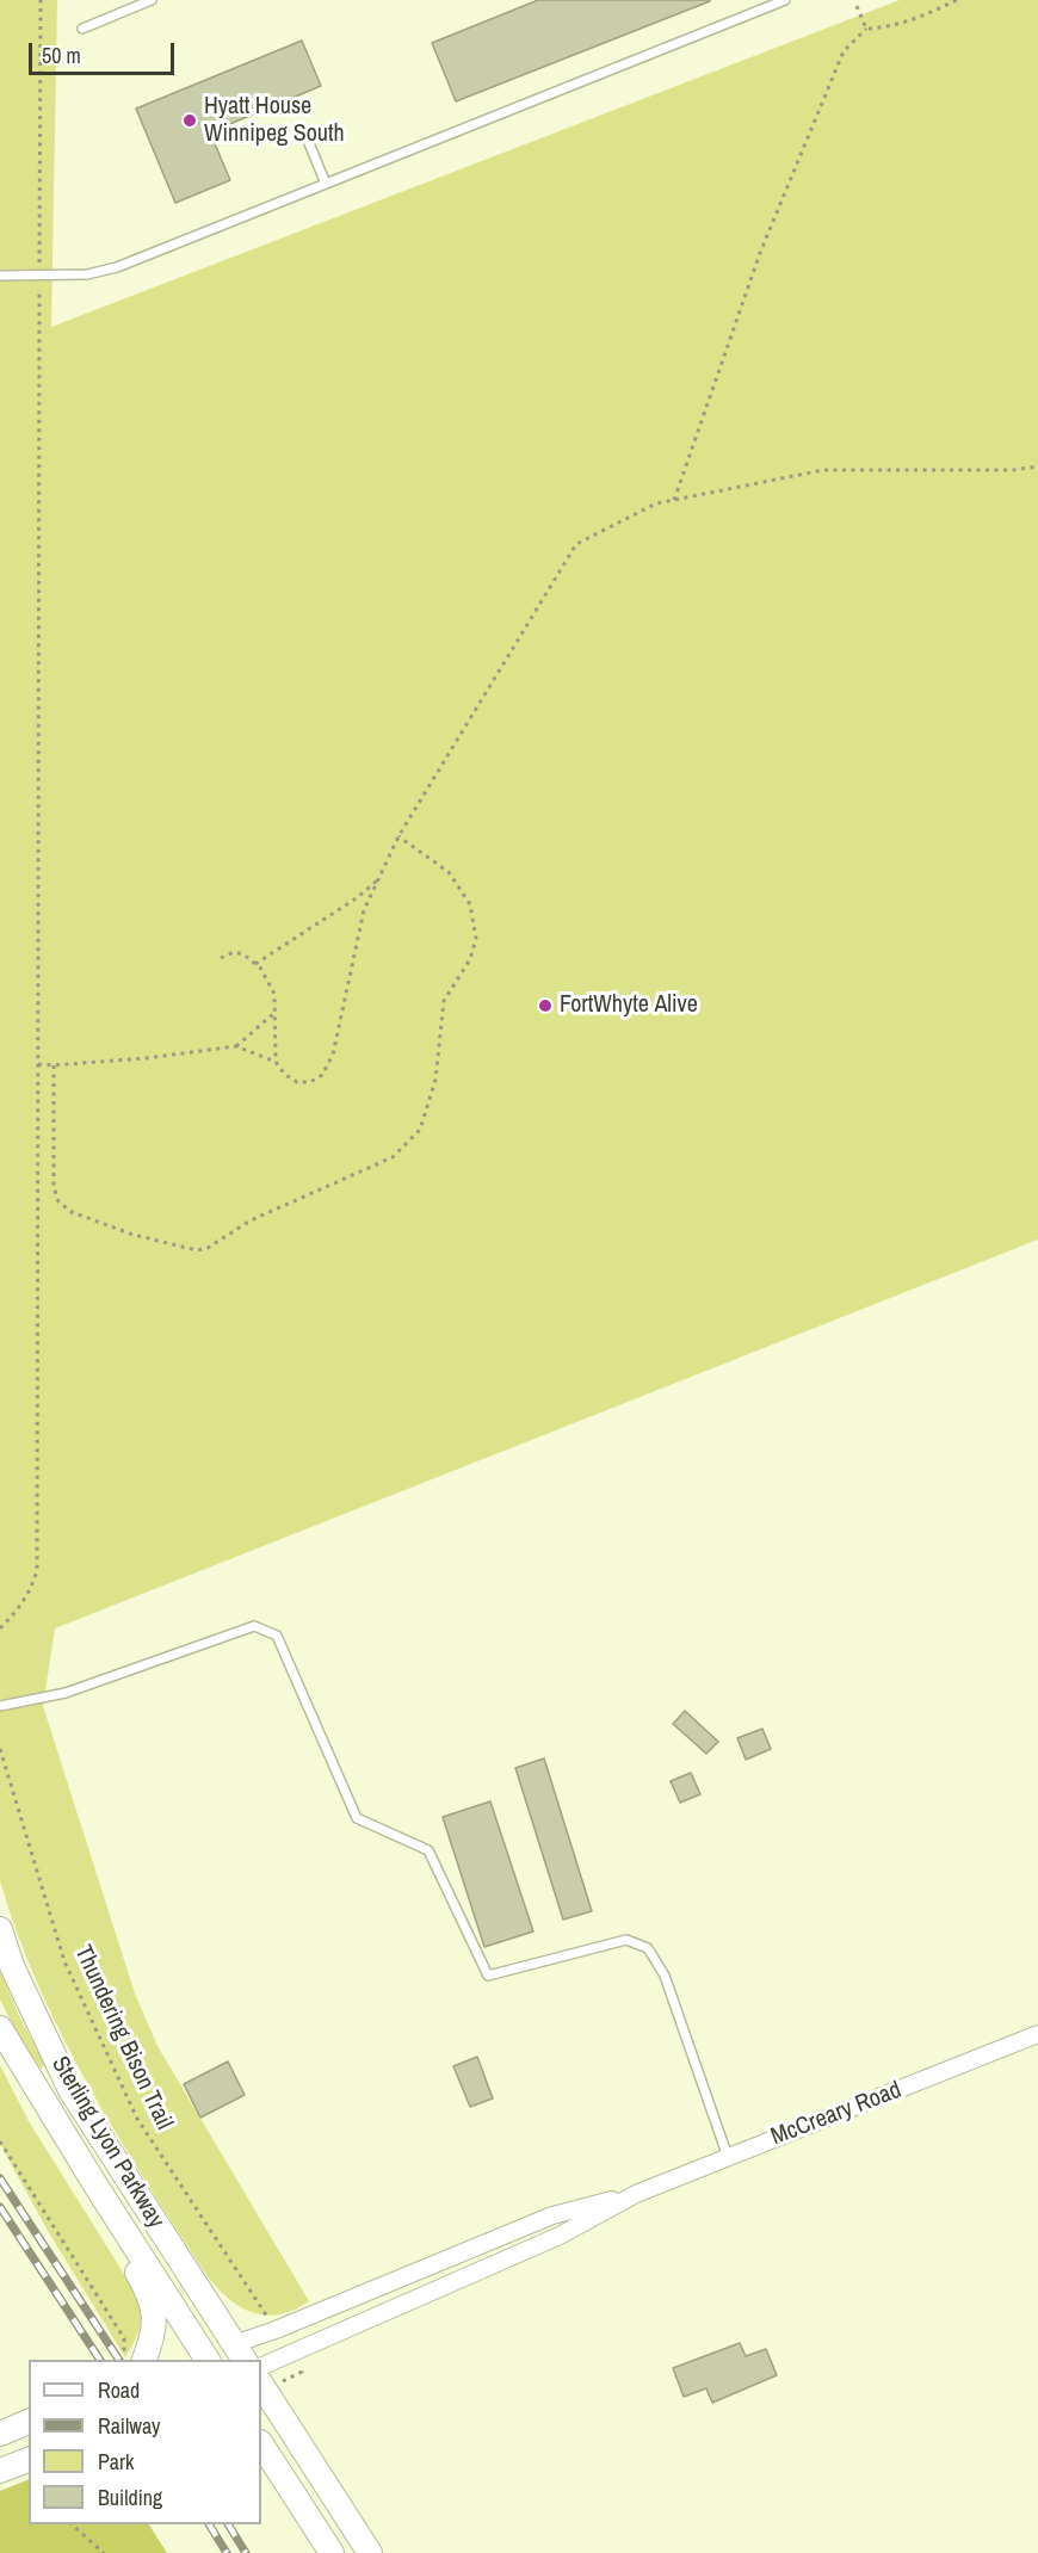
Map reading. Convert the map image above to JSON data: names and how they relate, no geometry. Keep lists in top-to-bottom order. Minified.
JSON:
{"streets":{"main road":["Sterling Lyon Parkway"],"street":["McCreary Road"],"path":["Thundering Bison Trail"]},"crossings":[["McCreary Road","Sterling Lyon Parkway"]],"places":["Hyatt House Winnipeg South","FortWhyte Alive"],"legend":["Road","Railway","Park","Building"],"scale_bar":"50 m"}
